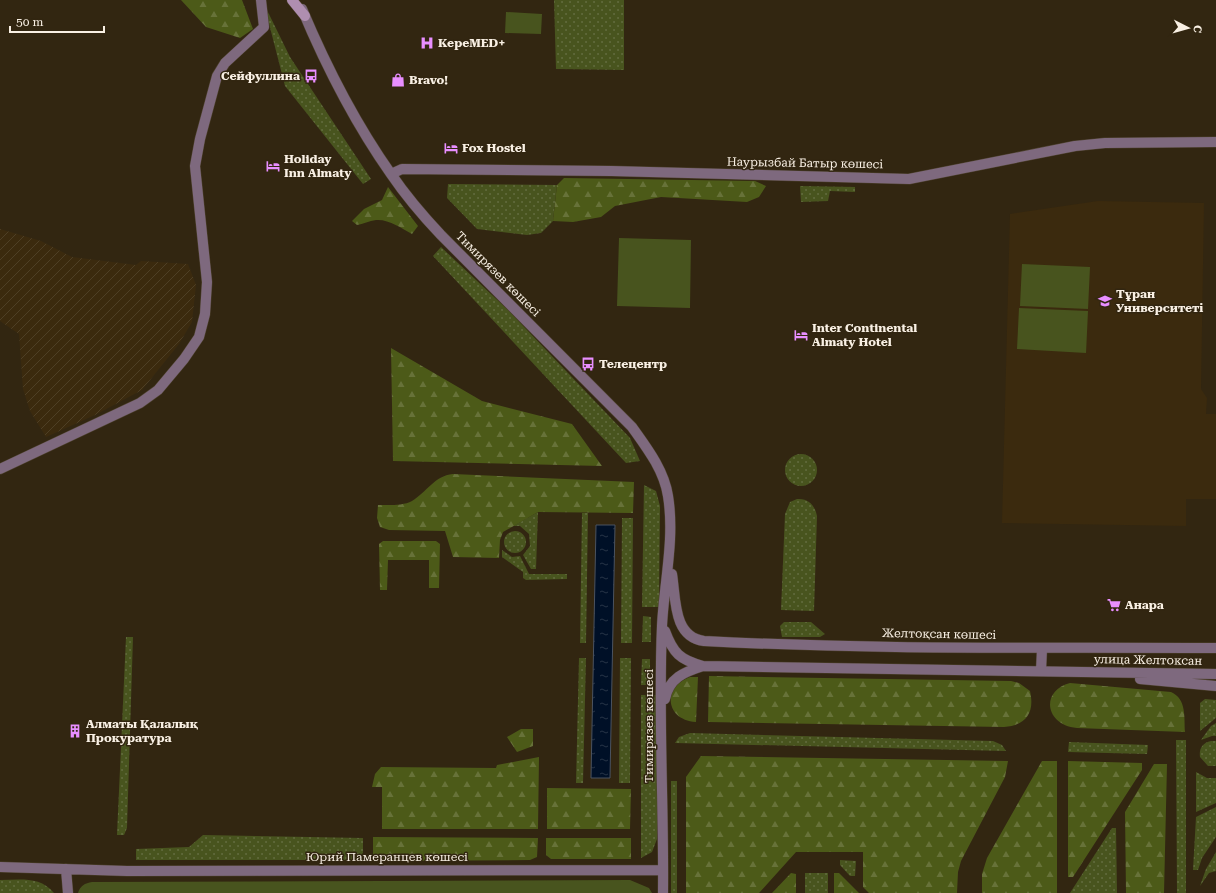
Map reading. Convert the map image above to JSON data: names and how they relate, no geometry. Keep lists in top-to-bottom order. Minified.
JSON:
{"streets":{"street":["Наурызбай Батыр көшесі","Тимирязев көшесі","Желтоқсан көшесі","улица Желтоксан","Юрий Памеранцев көшесі"]},"crossings":[["Наурызбай Батыр көшесі","Тимирязев көшесі"],["Тимирязев көшесі","Желтоқсан көшесі"],["Тимирязев көшесі","Юрий Памеранцев көшесі"]],"places":{"hospital":["КереMED+"],"bus stop":["Сейфуллина","Телецентр"],"shop":["Bravo!"],"hotel":["Fox Hostel","Holiday Inn Almaty","Inter Continental Almaty Hotel"],"school or university":["Тұран Университеті"],"supermarket":["Анара"],"building":["Алматы Қалалық Прокуратура"]},"scale_bar":"50 m","north":"right"}
